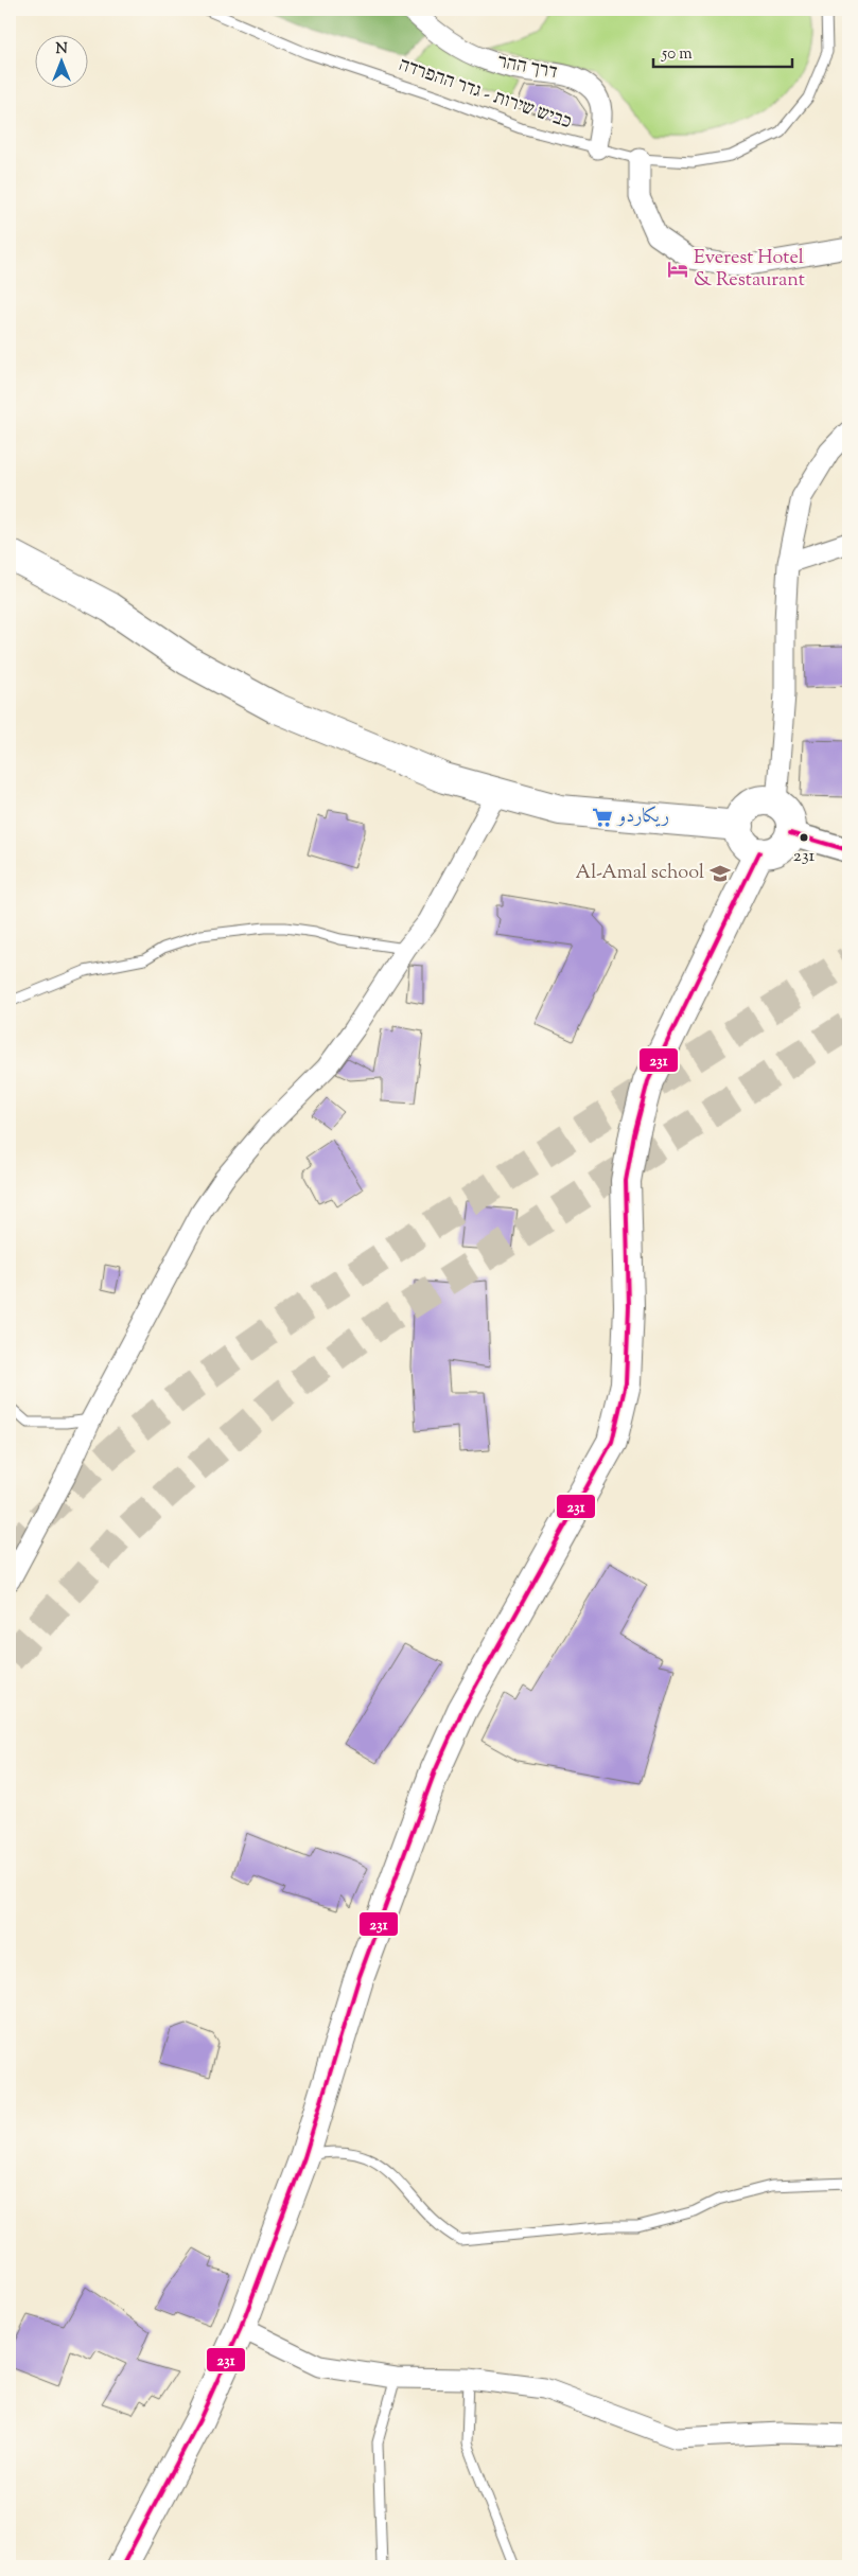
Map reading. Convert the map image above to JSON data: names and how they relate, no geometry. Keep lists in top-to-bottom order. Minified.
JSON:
{"streets":{"street":["דרך ההר"],"lane":["כביש שירות - גדר ההפרדה"]},"crossings":[["דרך ההר","כביש שירות - גדר ההפרדה"]],"places":{"hotel":["Everest Hotel & Restaurant"],"supermarket":["ريكاردو"],"other":["231"],"school or university":["Al-Amal school"]},"lines":["transit line 231"],"scale_bar":"50 m","north":"top"}
